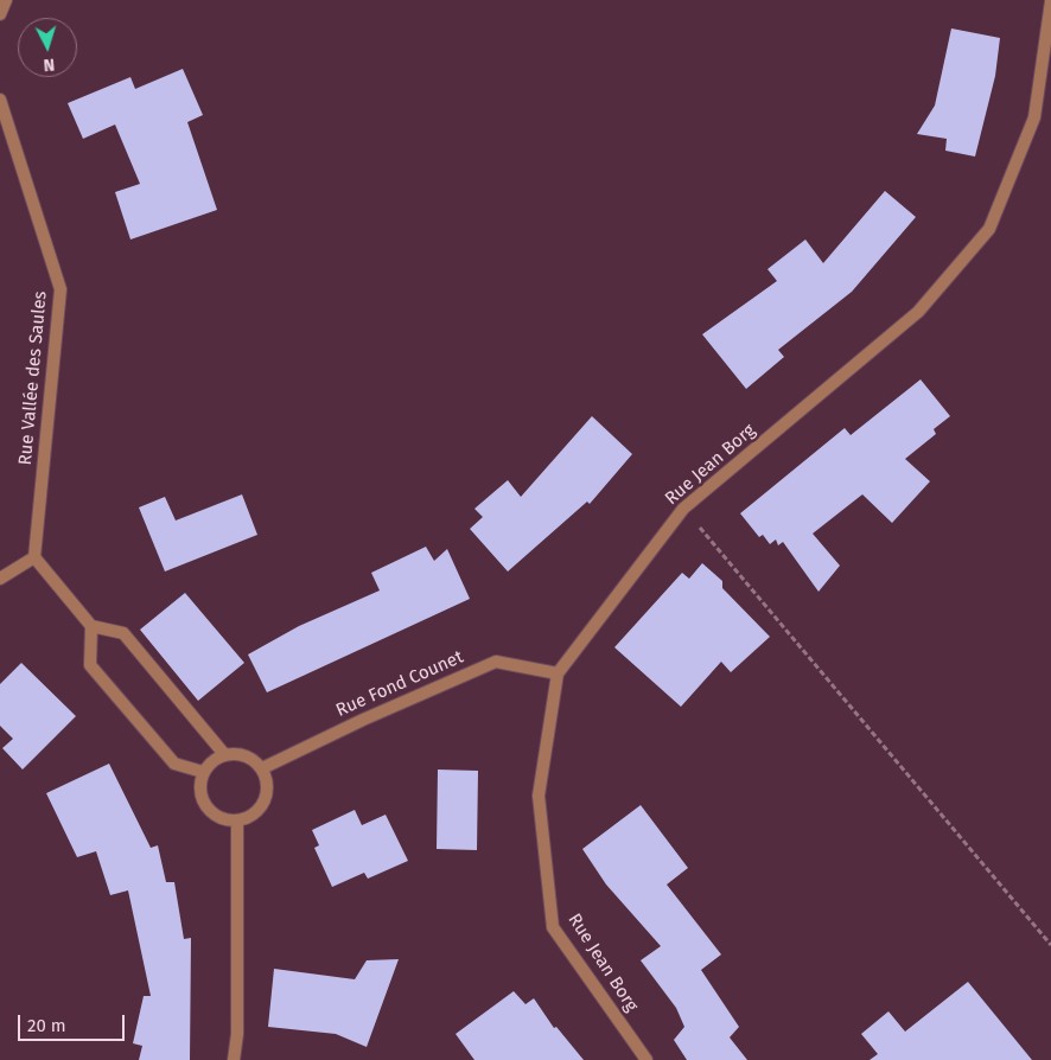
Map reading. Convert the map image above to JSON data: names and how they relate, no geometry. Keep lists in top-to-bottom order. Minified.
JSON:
{"streets":{"street":["Rue Vallée des Saules","Rue Jean Borg","Rue Fond Counet"]},"crossings":[["Rue Jean Borg","Rue Fond Counet"]],"scale_bar":"20 m","north":"bottom"}
